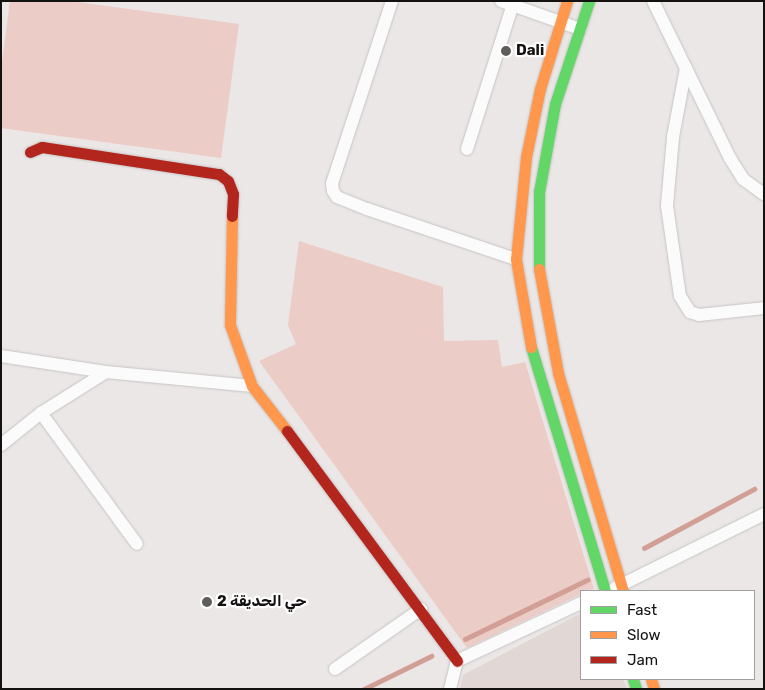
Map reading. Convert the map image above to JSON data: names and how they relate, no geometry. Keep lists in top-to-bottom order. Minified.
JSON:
{"places":["Dali","حي الحديقة 2"],"legend":["Fast","Slow","Jam"]}
